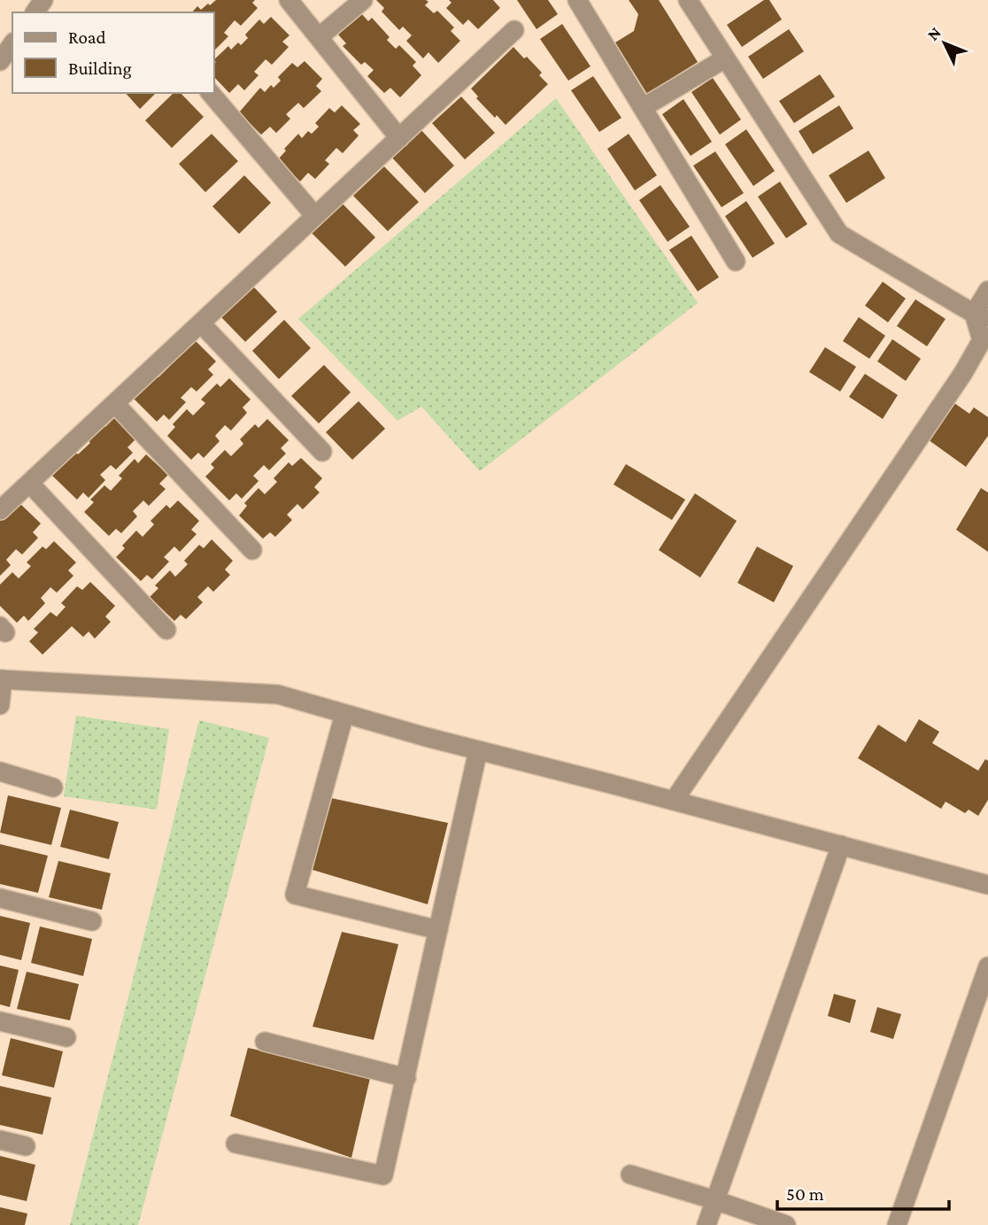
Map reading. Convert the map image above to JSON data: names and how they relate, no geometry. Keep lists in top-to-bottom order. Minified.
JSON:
{"legend":["Road","Building"],"scale_bar":"50 m","north":"top left"}
